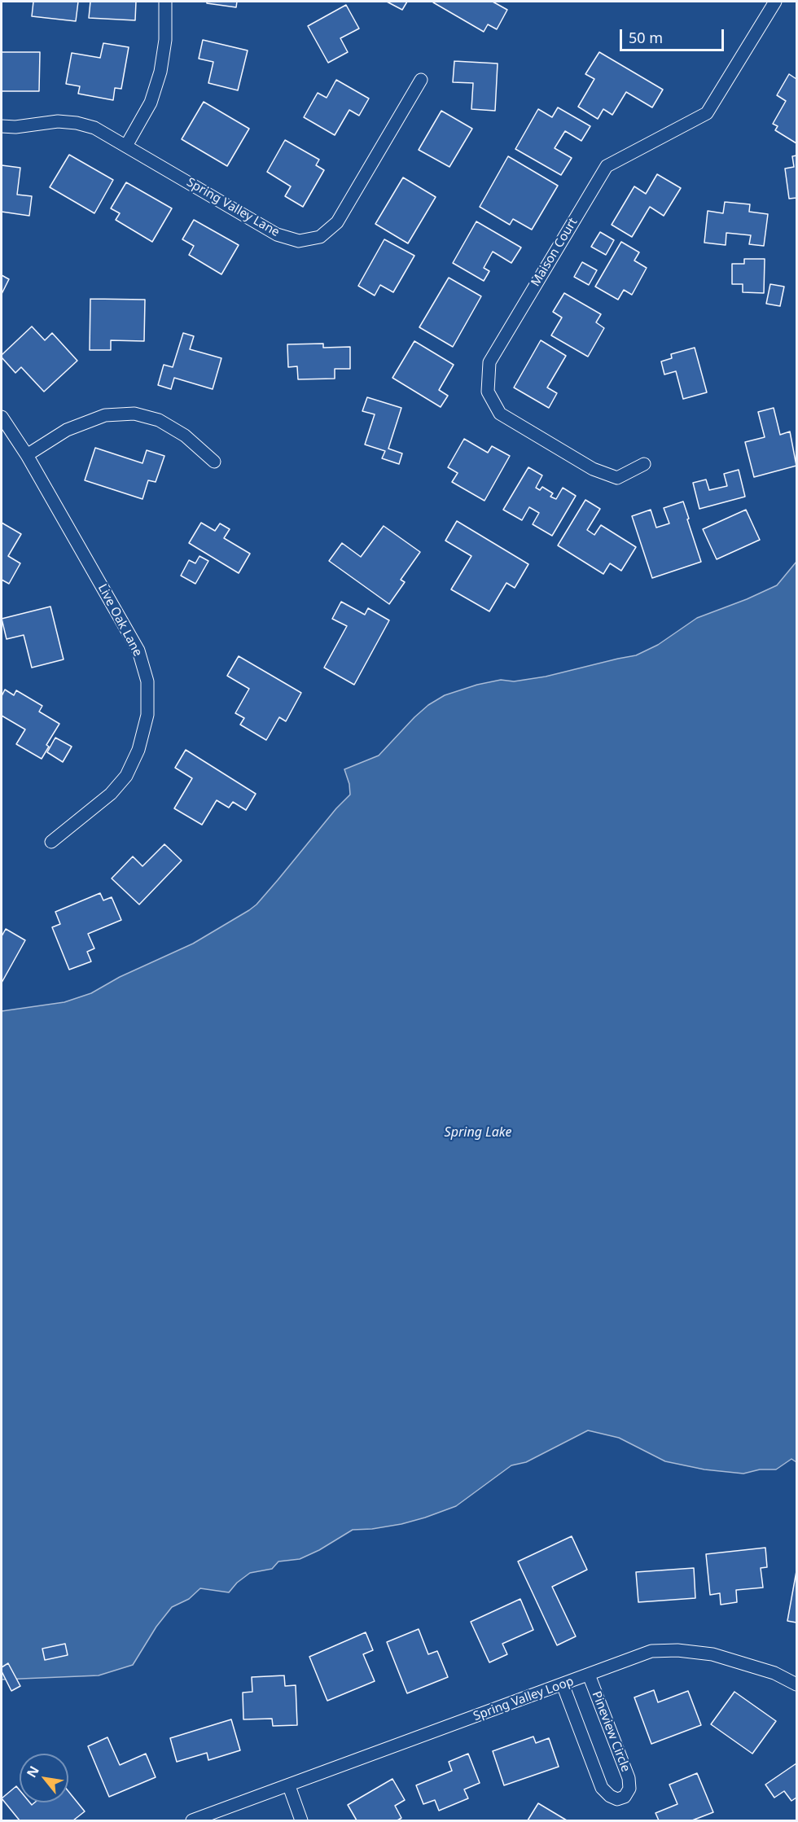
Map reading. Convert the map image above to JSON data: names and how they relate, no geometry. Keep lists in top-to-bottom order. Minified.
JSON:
{"streets":{"street":["Spring Valley Lane","Maison Court","Live Oak Lane","Spring Valley Loop","Pineview Circle"]},"crossings":[["Spring Valley Loop","Pineview Circle"]],"water":["Spring Lake"],"scale_bar":"50 m","north":"top left"}
